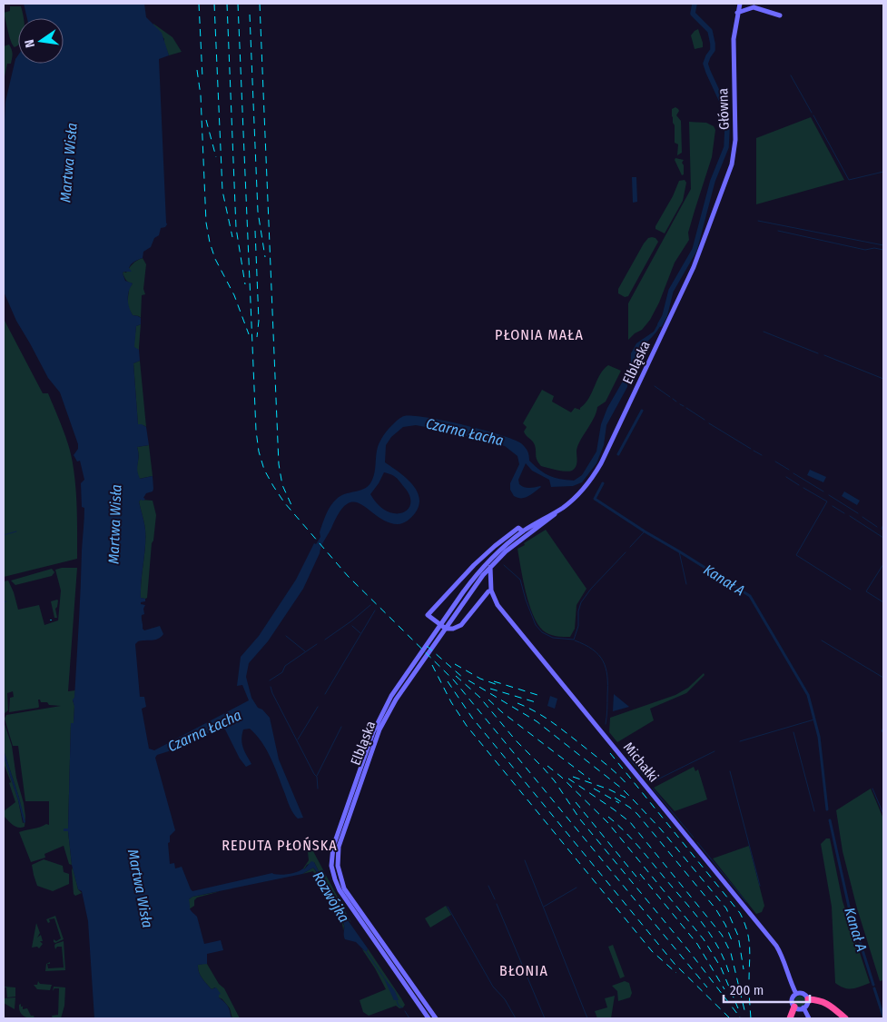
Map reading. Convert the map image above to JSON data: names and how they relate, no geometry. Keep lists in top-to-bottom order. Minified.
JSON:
{"streets":{"main road":["Główna","Elbląska","Michałki"]},"crossings":[["Główna","Elbląska"]],"districts":["PŁONIA MAŁA","REDUTA PŁOŃSKA","BŁONIA"],"water":["Martwa Wisła","Czarna Łacha","Kanał A","Rozwójka"],"scale_bar":"200 m","north":"left"}
